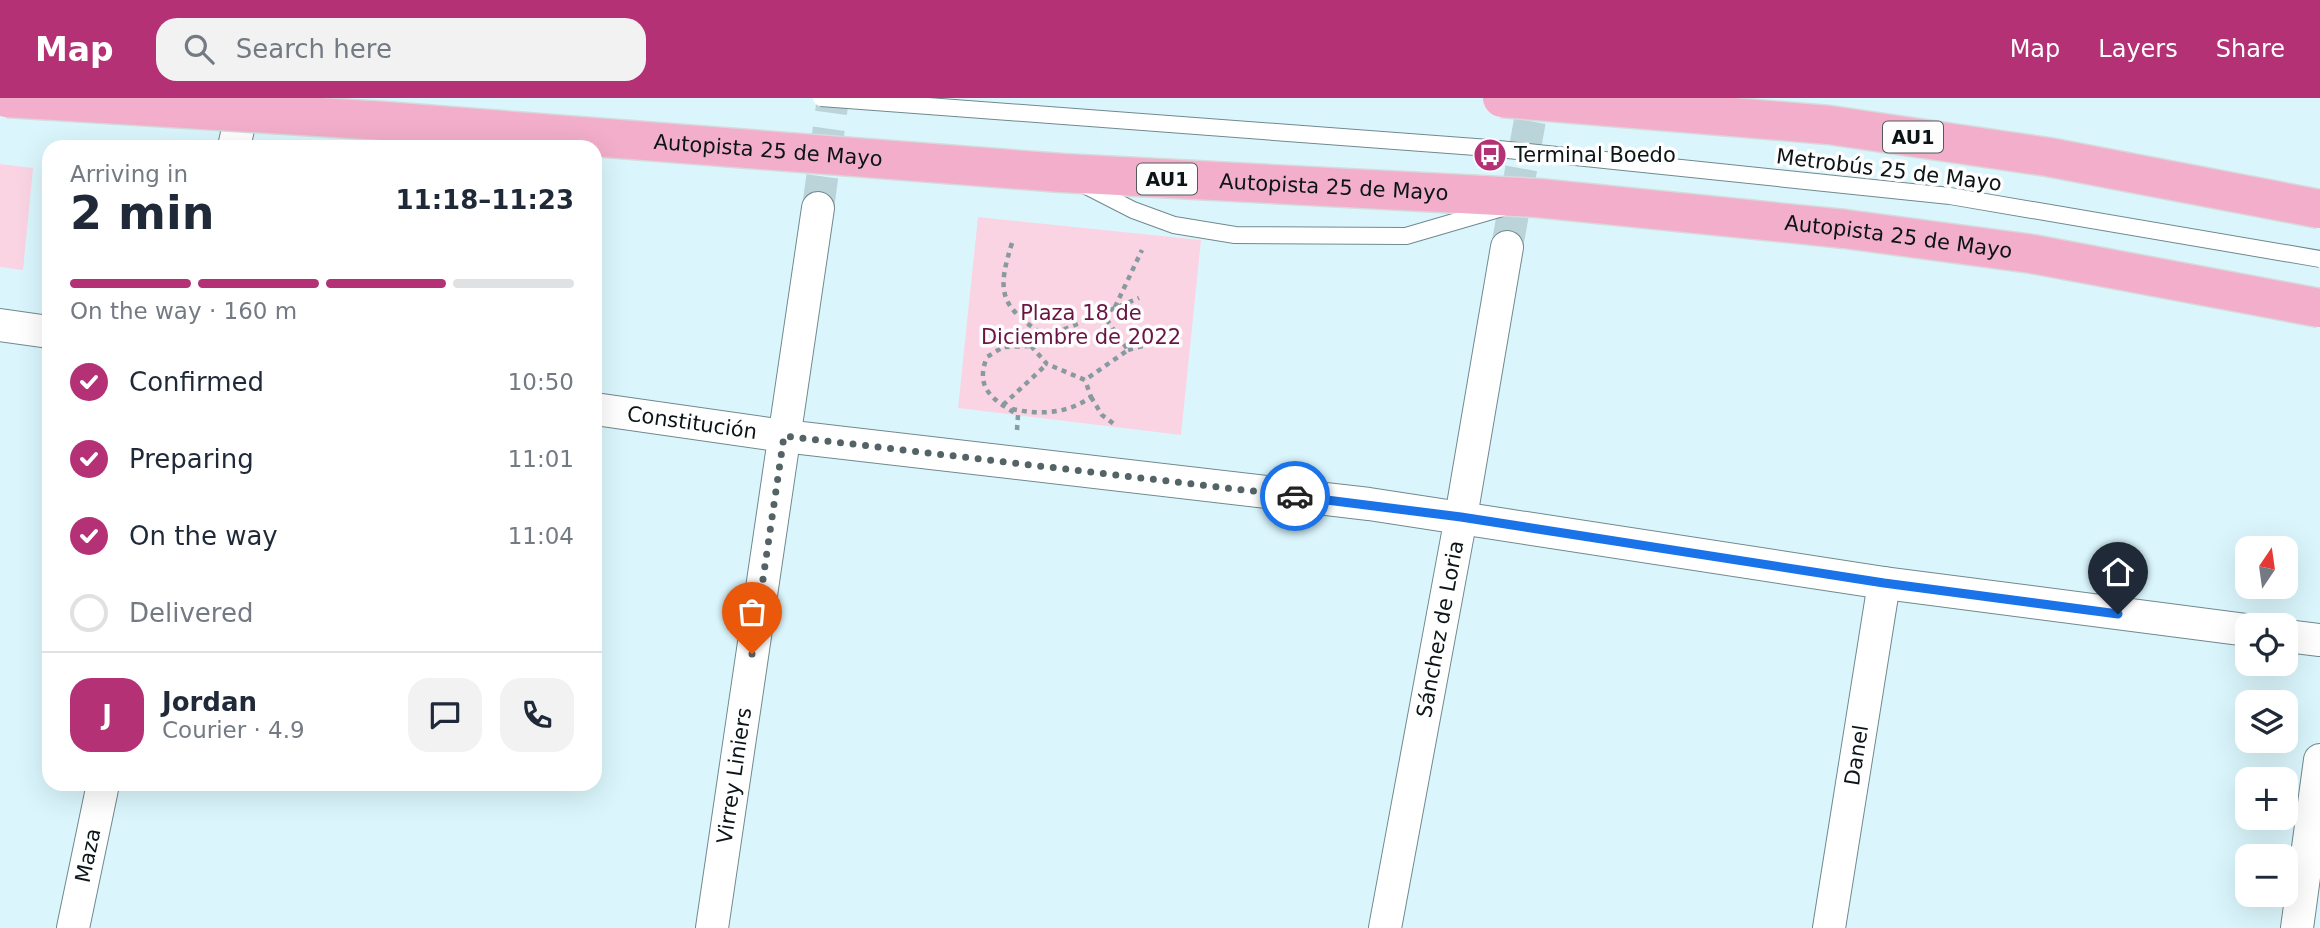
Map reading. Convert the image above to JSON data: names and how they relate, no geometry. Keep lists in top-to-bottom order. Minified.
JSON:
{"streets":{"highway":["AU1","Autopista 25 de Mayo"],"street":["Constitución","Sánchez de Loria","Danel","Virrey Liniers","Maza"],"lane":["Metrobús 25 de Mayo"]},"crossings":[["Constitución","Sánchez de Loria"],["Constitución","Danel"],["Constitución","Virrey Liniers"]],"parks":["Plaza 18 de Diciembre de 2022"],"places":{"bus stop":["Terminal Boedo"]},"north":"top","page":{"header":"Map","search":"Search here","nav":["Map","Layers","Share"],"heading":["2 min","Arriving in","11:18–11:23"],"panel":["Jordan","Courier · 4.9"],"bar":"On the way · 160 m","list":[["Confirmed","10:50"],["Preparing","11:01"],["On the way","11:04"],"Delivered"],"map_buttons":["+","−"],"round":"J"}}
